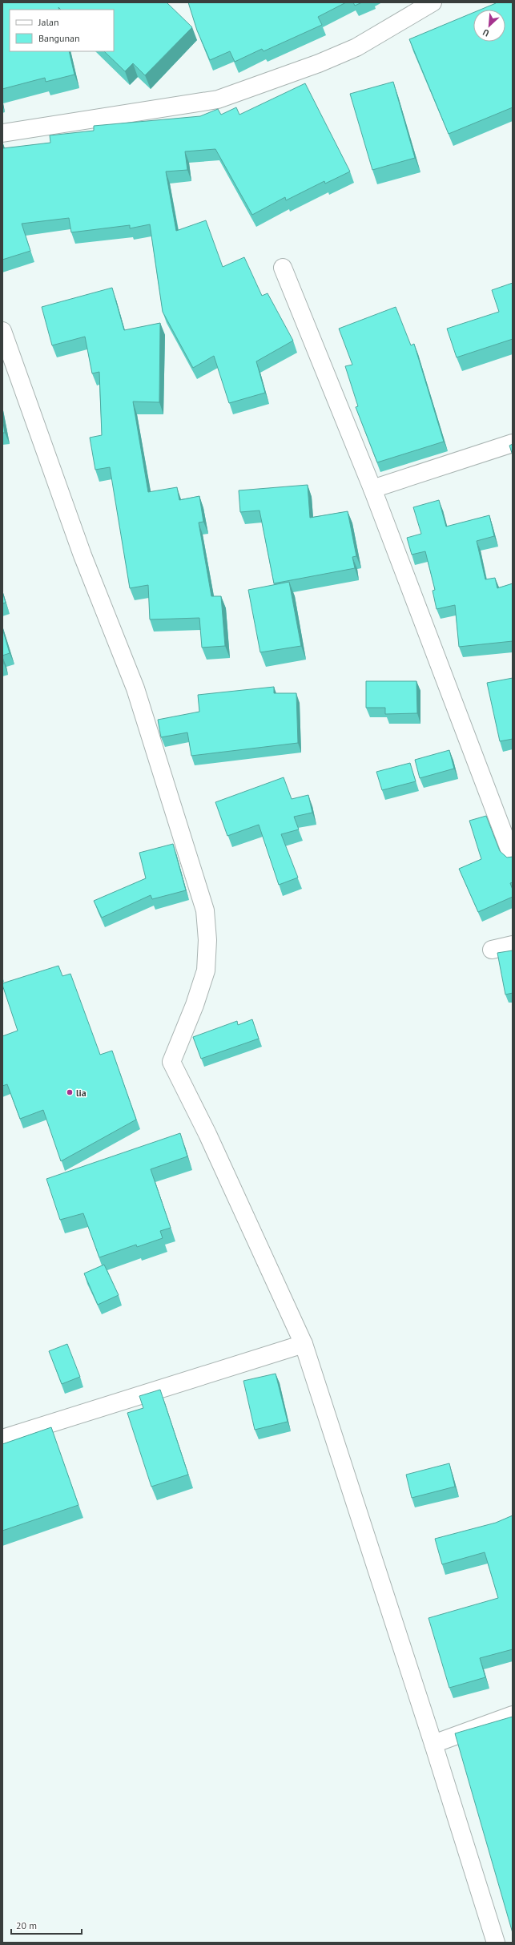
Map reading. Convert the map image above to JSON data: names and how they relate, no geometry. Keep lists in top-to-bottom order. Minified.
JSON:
{"places":["lia"],"legend":["Jalan","Bangunan"],"scale_bar":"20 m","north":"bottom left"}
